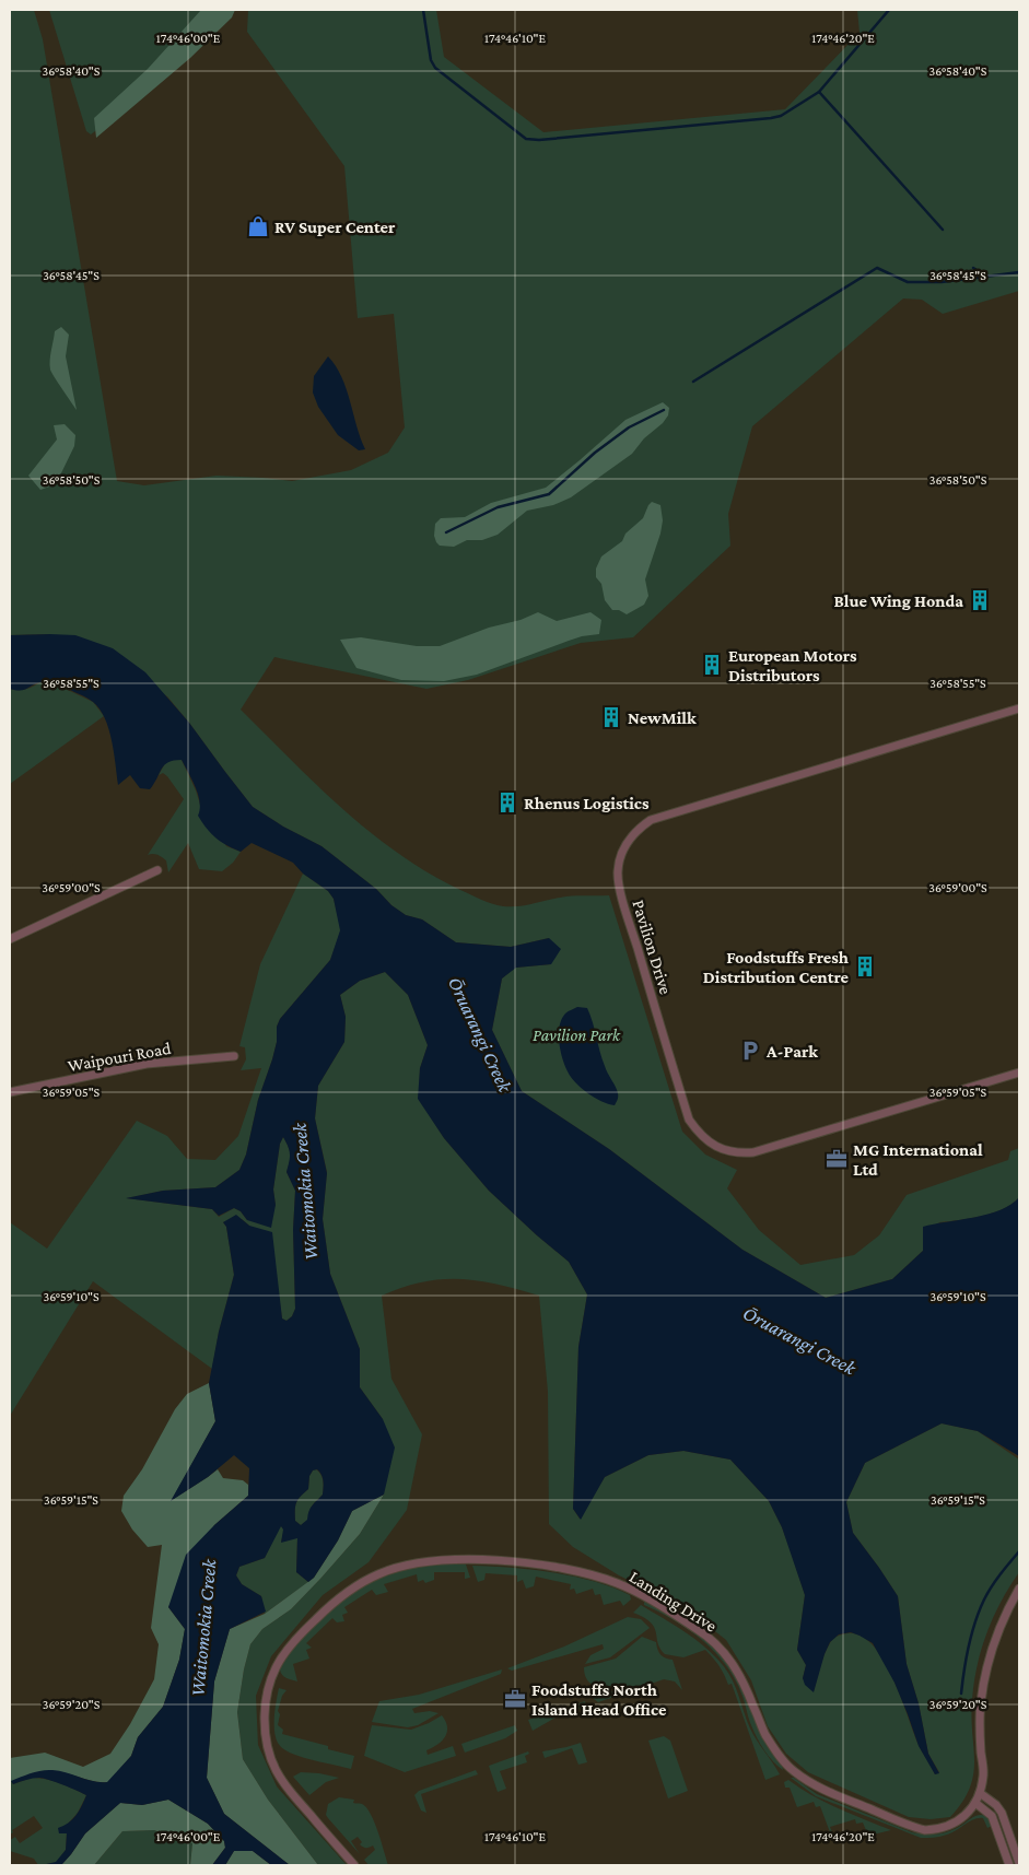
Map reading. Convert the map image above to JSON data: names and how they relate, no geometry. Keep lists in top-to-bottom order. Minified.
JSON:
{"streets":{"street":["Pavilion Drive","Waipouri Road","Landing Drive"]},"water":["Ōruarangi Creek","Waitomokia Creek"],"parks":["Pavilion Park"],"places":{"shop":["RV Super Center"],"building":["Blue Wing Honda","European Motors Distributors","NewMilk","Rhenus Logistics","Foodstuffs Fresh Distribution Centre"],"parking":["A-Park"],"office":["MG International Ltd","Foodstuffs North Island Head Office"]},"coordinates":["174°46'00\"E","174°46'10\"E","174°46'20\"E","36°58'40\"S","36°58'45\"S","36°58'50\"S","36°58'55\"S","36°59'00\"S","36°59'05\"S","36°59'10\"S","36°59'15\"S","36°59'20\"S"]}
